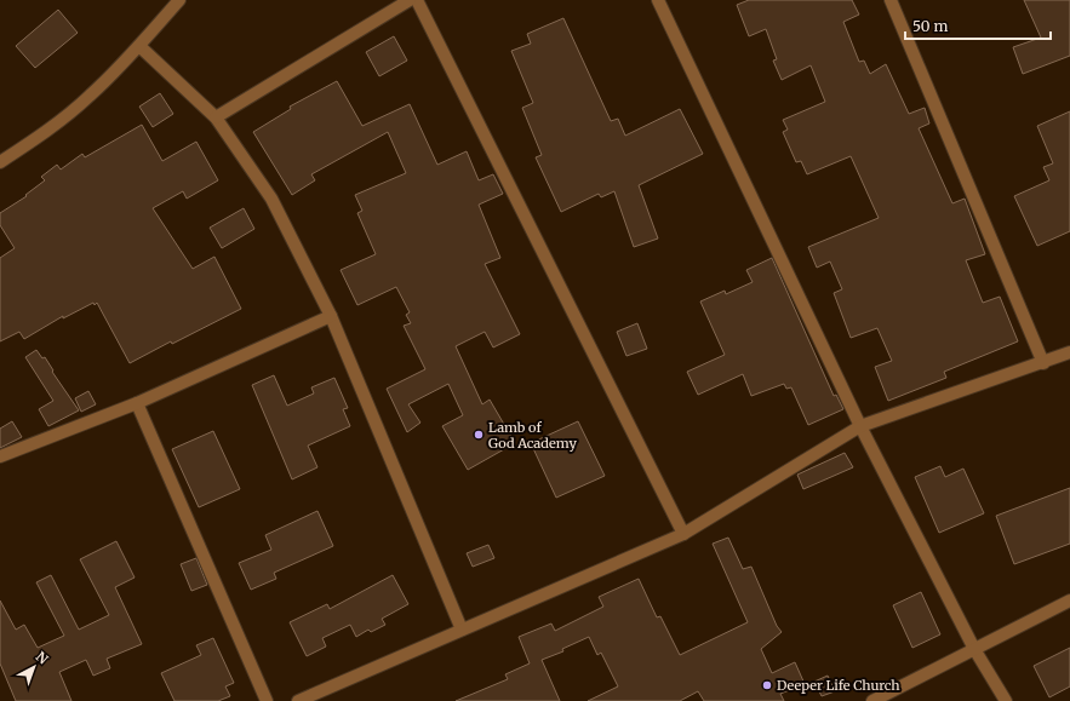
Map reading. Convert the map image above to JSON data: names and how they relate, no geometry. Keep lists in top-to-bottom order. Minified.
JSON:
{"places":["Lamb of God Academy","Deeper Life Church"],"scale_bar":"50 m","north":"top right"}
